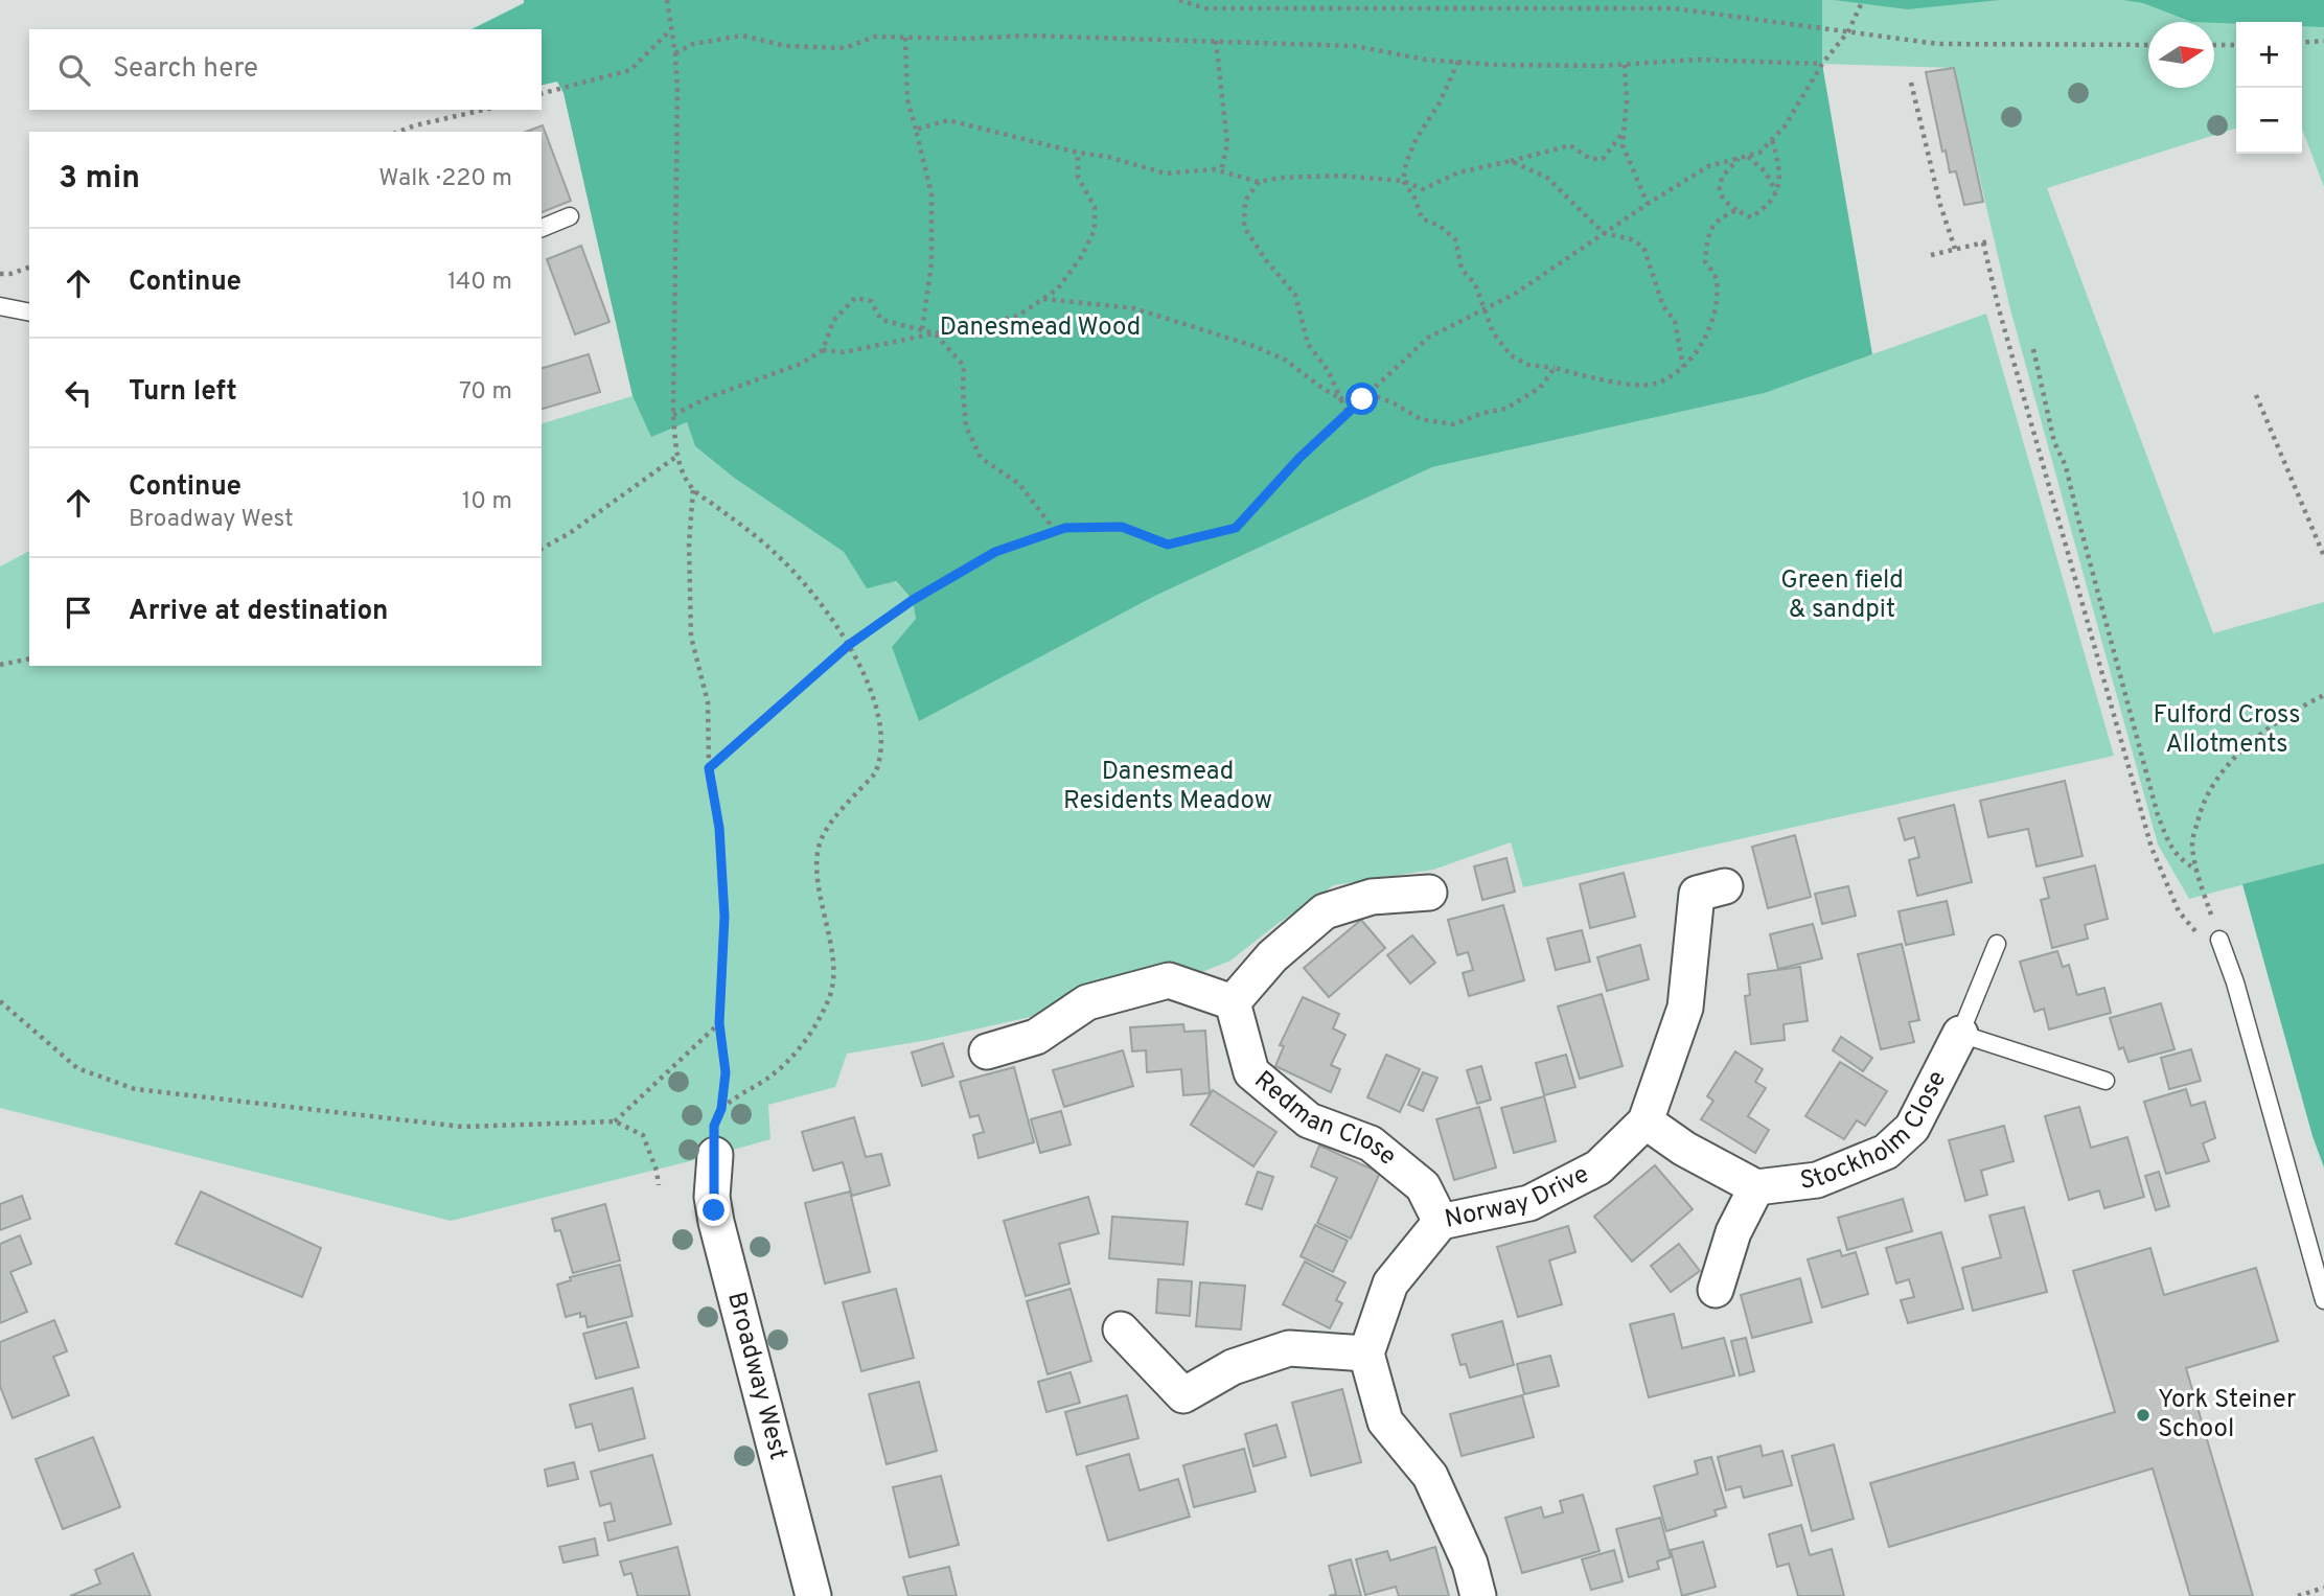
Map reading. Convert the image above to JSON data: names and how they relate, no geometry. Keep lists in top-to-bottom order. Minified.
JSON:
{"streets":{"street":["Redman Close","Stockholm Close","Norway Drive","Broadway West"]},"crossings":[["Redman Close","Norway Drive"],["Stockholm Close","Norway Drive"]],"parks":["Danesmead Wood","Green field & sandpit","Fulford Cross Allotments","Danesmead Residents Meadow"],"places":["York Steiner School"],"north":"right","page":{"map_buttons":["+","−"],"search":"Search here","heading":["3 min","Walk · 220 m"],"list":[["Continue","140 m"],["Turn left","70 m"],["Continue","Broadway West","10 m"],"Arrive at destination"]}}
